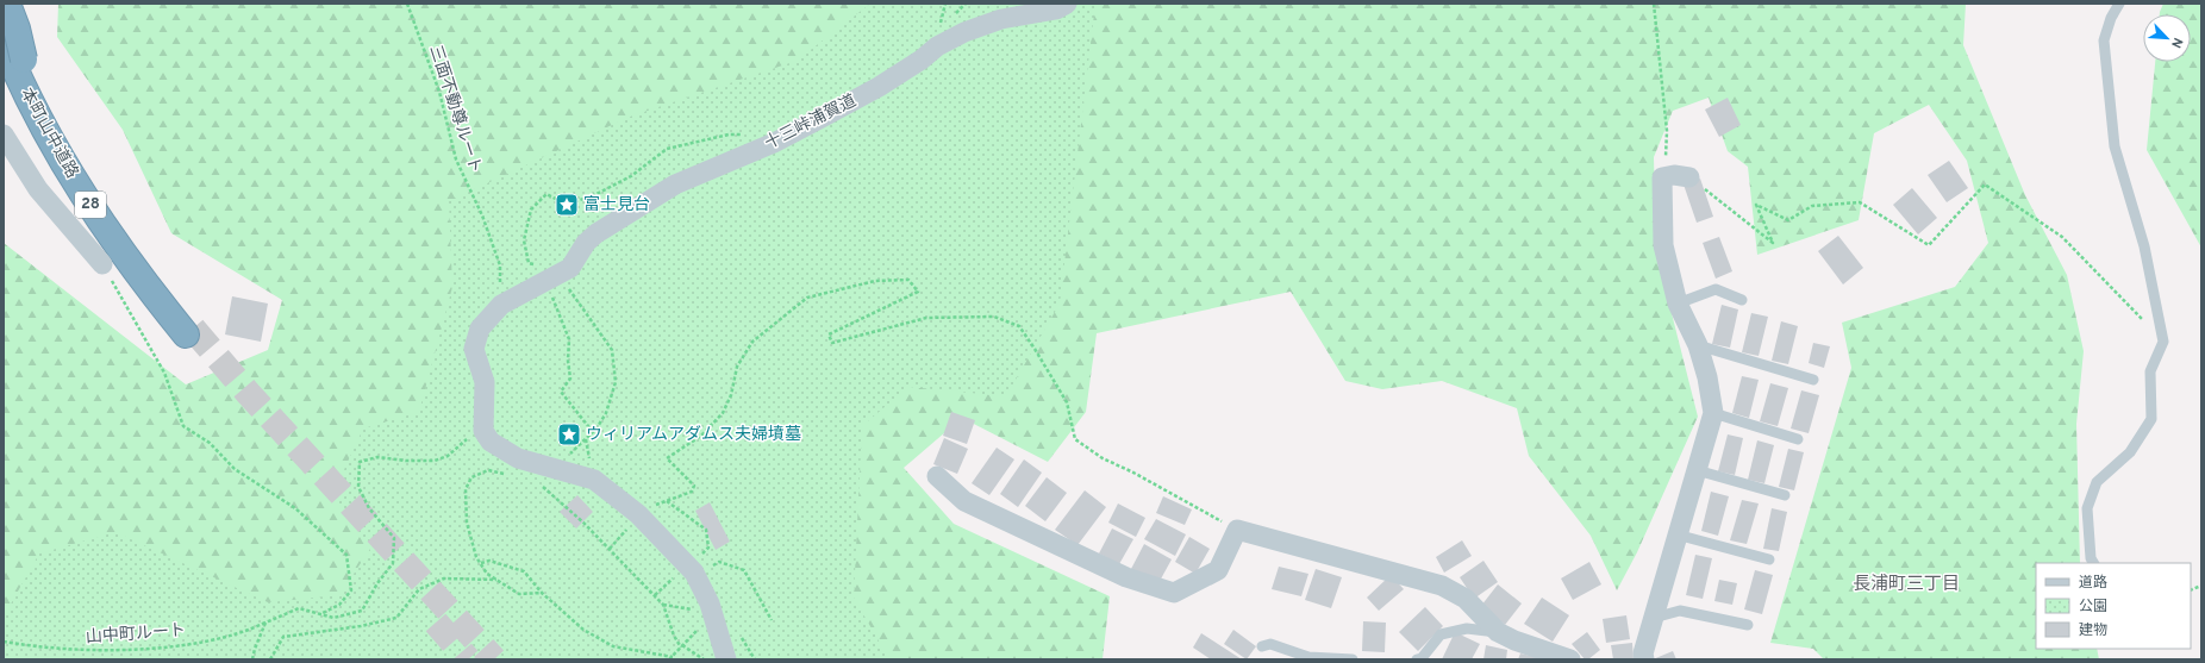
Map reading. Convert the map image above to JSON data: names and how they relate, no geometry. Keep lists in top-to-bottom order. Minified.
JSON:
{"streets":{"highway":["本町山中道路","28"],"street":["十三峠浦賀道"],"path":["三面不動尊ルート","山中町ルート"]},"crossings":[["本町山中道路","28"]],"districts":["長浦町三丁目"],"places":{"place":["富士見台","ウィリアムアダムス夫婦墳墓"]},"legend":["道路","公園","建物"],"north":"bottom right"}
